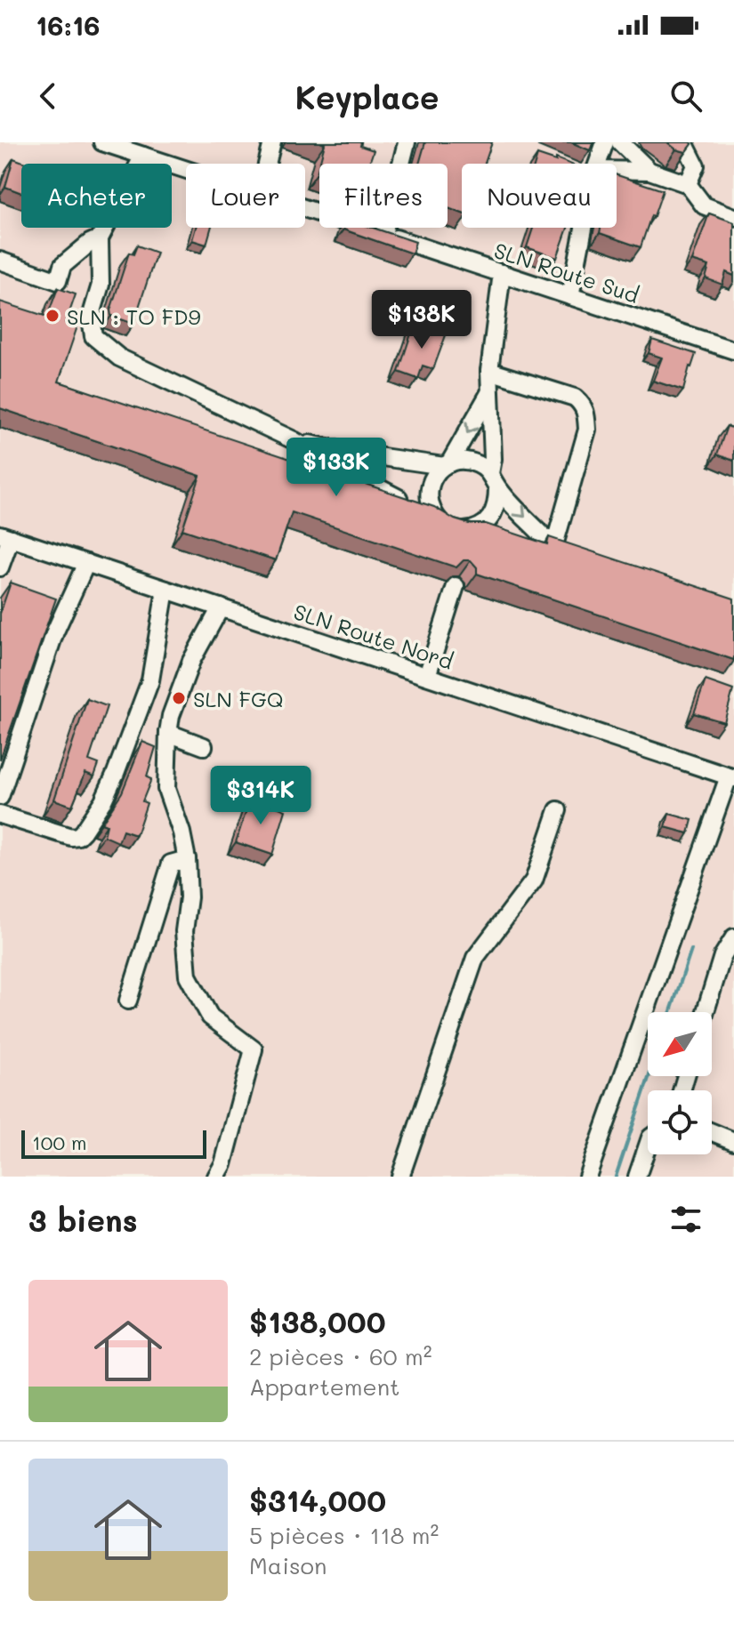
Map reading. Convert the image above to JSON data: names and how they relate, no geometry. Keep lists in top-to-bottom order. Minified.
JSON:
{"streets":{"lane":["SLN Route Sud","SLN Route Nord"]},"places":["SLN : TO FD9","SLN FGQ"],"scale_bar":"100 m","north":"bottom left","page":{"status":"16:16","header":"Keyplace","chip":["Acheter","Louer","Filtres","Nouveau"],"price":["$138K","$133K","$314K"],"scale":"100 m","heading":"3 biens","list":[{"name":"$138,000","note":"2 pièces · 60 m² · Appartement"},{"name":"$314,000","note":"5 pièces · 118 m² · Maison"}]}}
